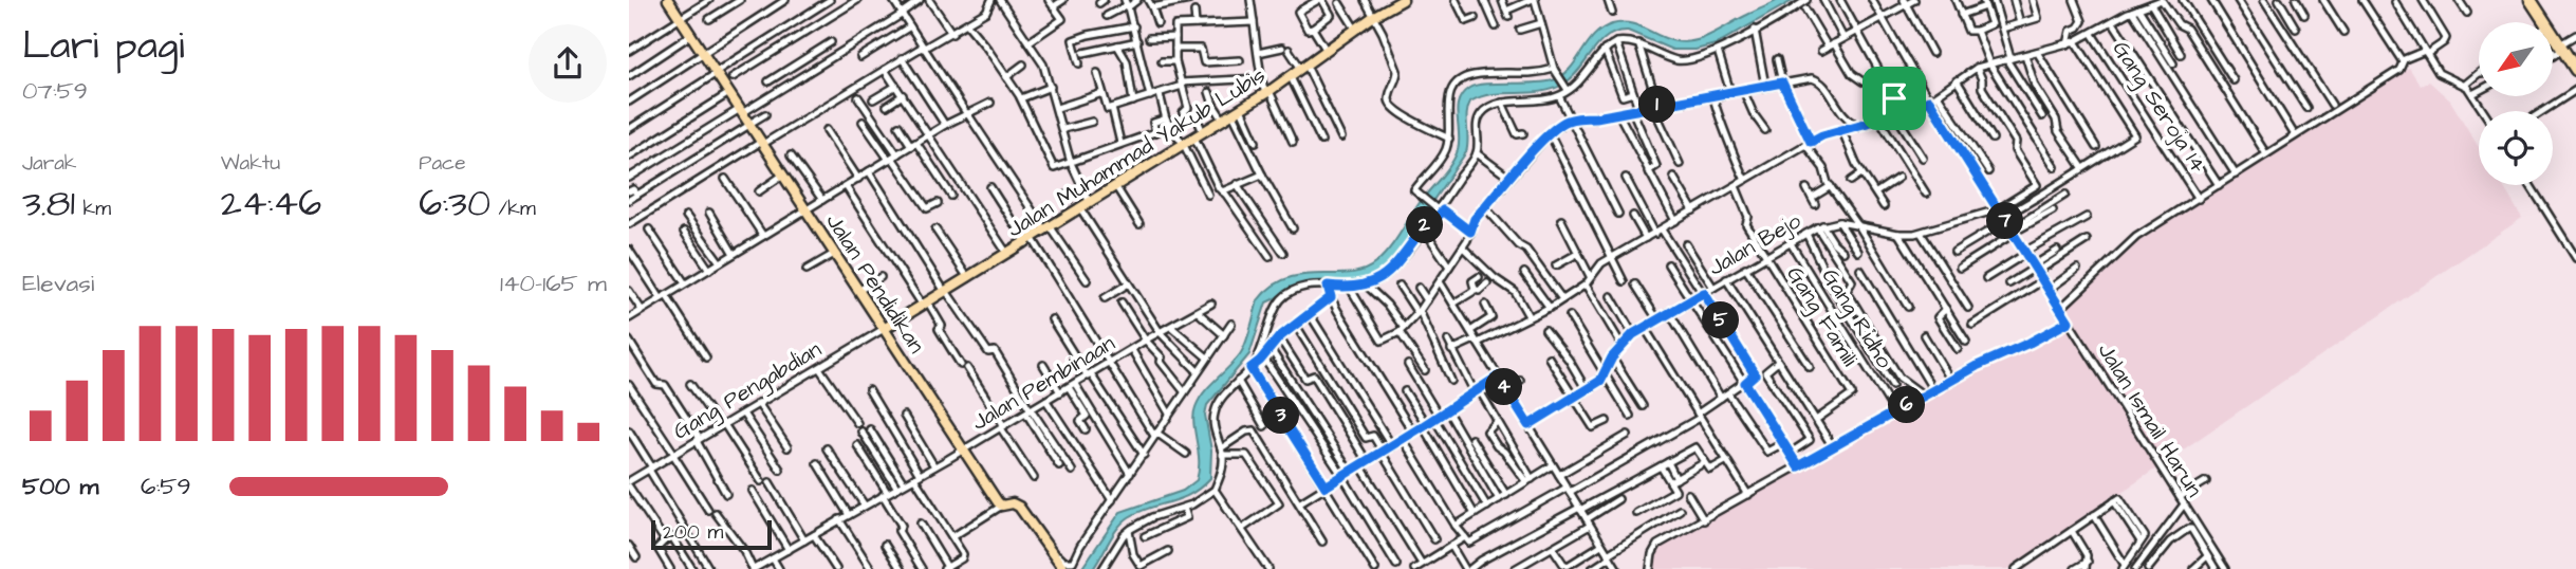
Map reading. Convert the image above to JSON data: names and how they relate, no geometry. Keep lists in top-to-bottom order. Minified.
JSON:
{"streets":{"main road":["Jalan Muhammad Yakub Lubis","Jalan Pendidikan"],"street":["Gang Seroja 14","Jalan Bejo","Gang Famili","Gang Ridho","Jalan Pembinaan","Gang Pengabdian","Jalan Ismail Harun"]},"crossings":[["Jalan Muhammad Yakub Lubis","Jalan Pendidikan"],["Jalan Muhammad Yakub Lubis","Gang Pengabdian"],["Jalan Bejo","Gang Famili"],["Jalan Bejo","Gang Ridho"],["Jalan Bejo","Jalan Ismail Harun"],["Jalan Pendidikan","Jalan Pembinaan"],["Jalan Pendidikan","Gang Pengabdian"]],"scale_bar":"200 m","north":"bottom left","page":{"heading":["Lari pagi","07:59"],"pins":["1","7","2","5","4","6","3"],"stats":[["Jarak","3.81 km"],["Waktu","24:46"],["Pace","6:30 /km"]],"chart":["Elevasi","140–165 m"],"list":[{"name":"500 m","note":"6:59"}],"scale":"200 m"}}
